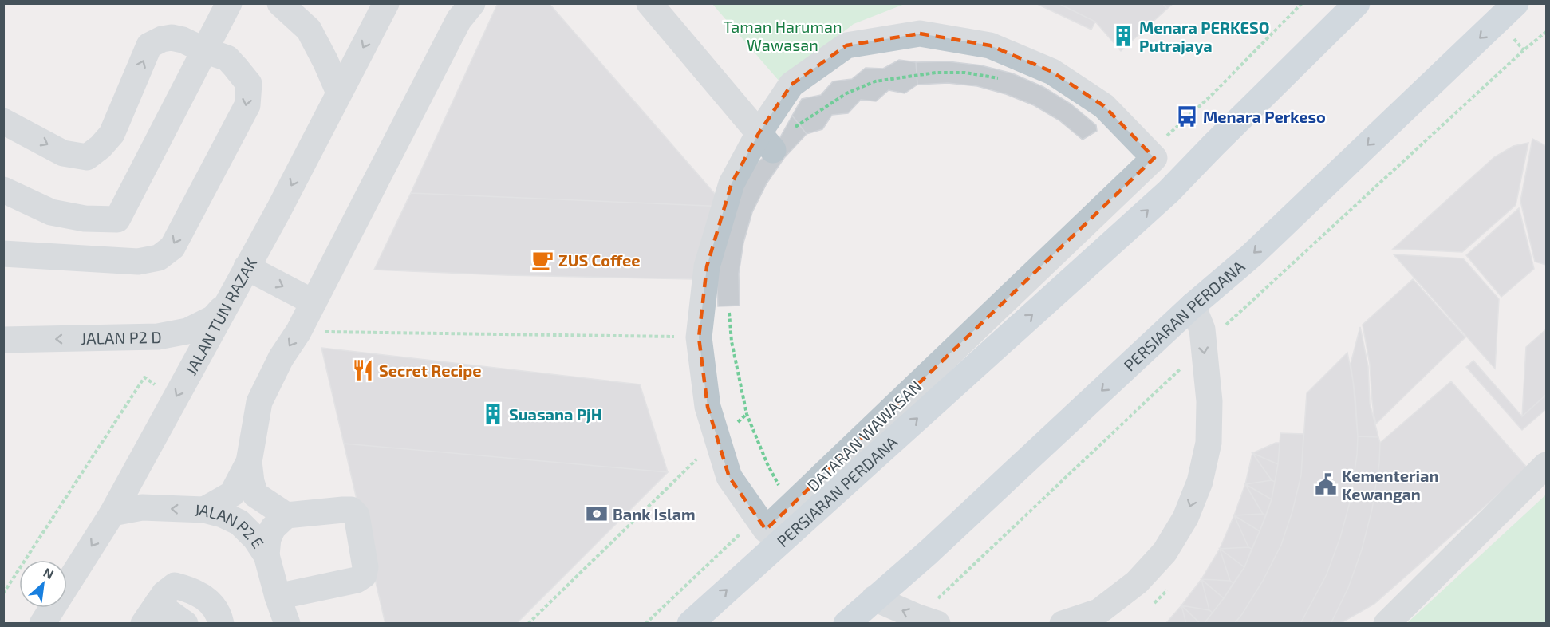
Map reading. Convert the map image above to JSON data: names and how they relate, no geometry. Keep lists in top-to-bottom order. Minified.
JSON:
{"streets":{"main road":["PERSIARAN PERDANA"],"street":["JALAN TUN RAZAK","JALAN P2 D","DATARAN WAWASAN","JALAN P2 E"]},"crossings":[["JALAN TUN RAZAK","JALAN P2 D"],["JALAN TUN RAZAK","JALAN P2 E"]],"parks":["Taman Haruman Wawasan"],"places":{"building":["Menara PERKESO Putrajaya","Suasana PjH"],"bus stop":["Menara Perkeso"],"cafe":["ZUS Coffee"],"restaurant":["Secret Recipe"],"public building":["Kementerian Kewangan"],"bank":["Bank Islam"]},"north":"top right"}
